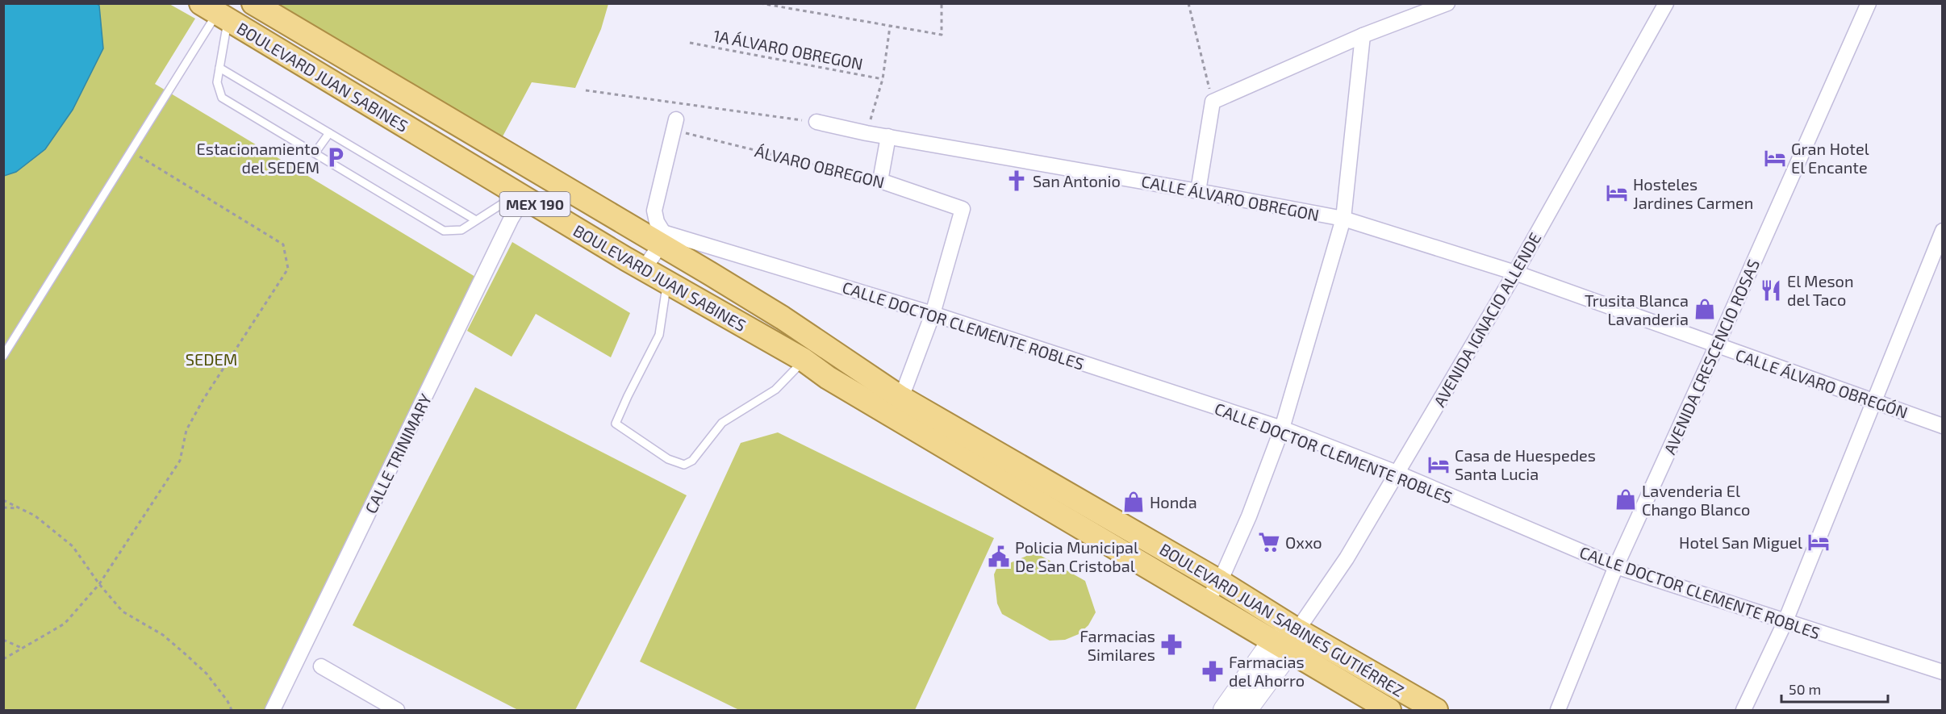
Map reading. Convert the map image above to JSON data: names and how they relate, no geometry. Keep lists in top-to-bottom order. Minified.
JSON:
{"streets":{"main road":["BOULEVARD JUAN SABINES","MEX 190","BOULEVARD JUAN SABINES GUTIÉRREZ"],"street":["ÁLVARO OBREGON","CALLE ÁLVARO OBREGON","AVENIDA IGNACIO ALLENDE","CALLE DOCTOR CLEMENTE ROBLES","AVENIDA CRESCENCIO ROSAS","CALLE ÁLVARO OBREGÓN","CALLE TRINIMARY"],"path":["1A ÁLVARO OBREGON"]},"crossings":[["BOULEVARD JUAN SABINES","CALLE DOCTOR CLEMENTE ROBLES"],["BOULEVARD JUAN SABINES","CALLE TRINIMARY"],["BOULEVARD JUAN SABINES","BOULEVARD JUAN SABINES GUTIÉRREZ"],["ÁLVARO OBREGON","CALLE DOCTOR CLEMENTE ROBLES"],["CALLE ÁLVARO OBREGON","CALLE ÁLVARO OBREGÓN"],["AVENIDA IGNACIO ALLENDE","CALLE DOCTOR CLEMENTE ROBLES"],["AVENIDA IGNACIO ALLENDE","CALLE ÁLVARO OBREGÓN"],["AVENIDA IGNACIO ALLENDE","BOULEVARD JUAN SABINES GUTIÉRREZ"],["CALLE DOCTOR CLEMENTE ROBLES","AVENIDA CRESCENCIO ROSAS"],["AVENIDA CRESCENCIO ROSAS","CALLE ÁLVARO OBREGÓN"]],"parks":["SEDEM"],"places":{"parking":["Estacionamiento del SEDEM"],"hotel":["Gran Hotel El Encante","Hosteles Jardines Carmen","Casa de Huespedes Santa Lucia","Hotel San Miguel"],"church":["San Antonio"],"restaurant":["El Meson del Taco"],"shop":["Trusita Blanca Lavanderia","Lavenderia El Chango Blanco","Honda"],"supermarket":["Oxxo"],"public building":["Policia Municipal De San Cristobal"],"pharmacy":["Farmacias Similares","Farmacias del Ahorro"]},"scale_bar":"50 m"}
